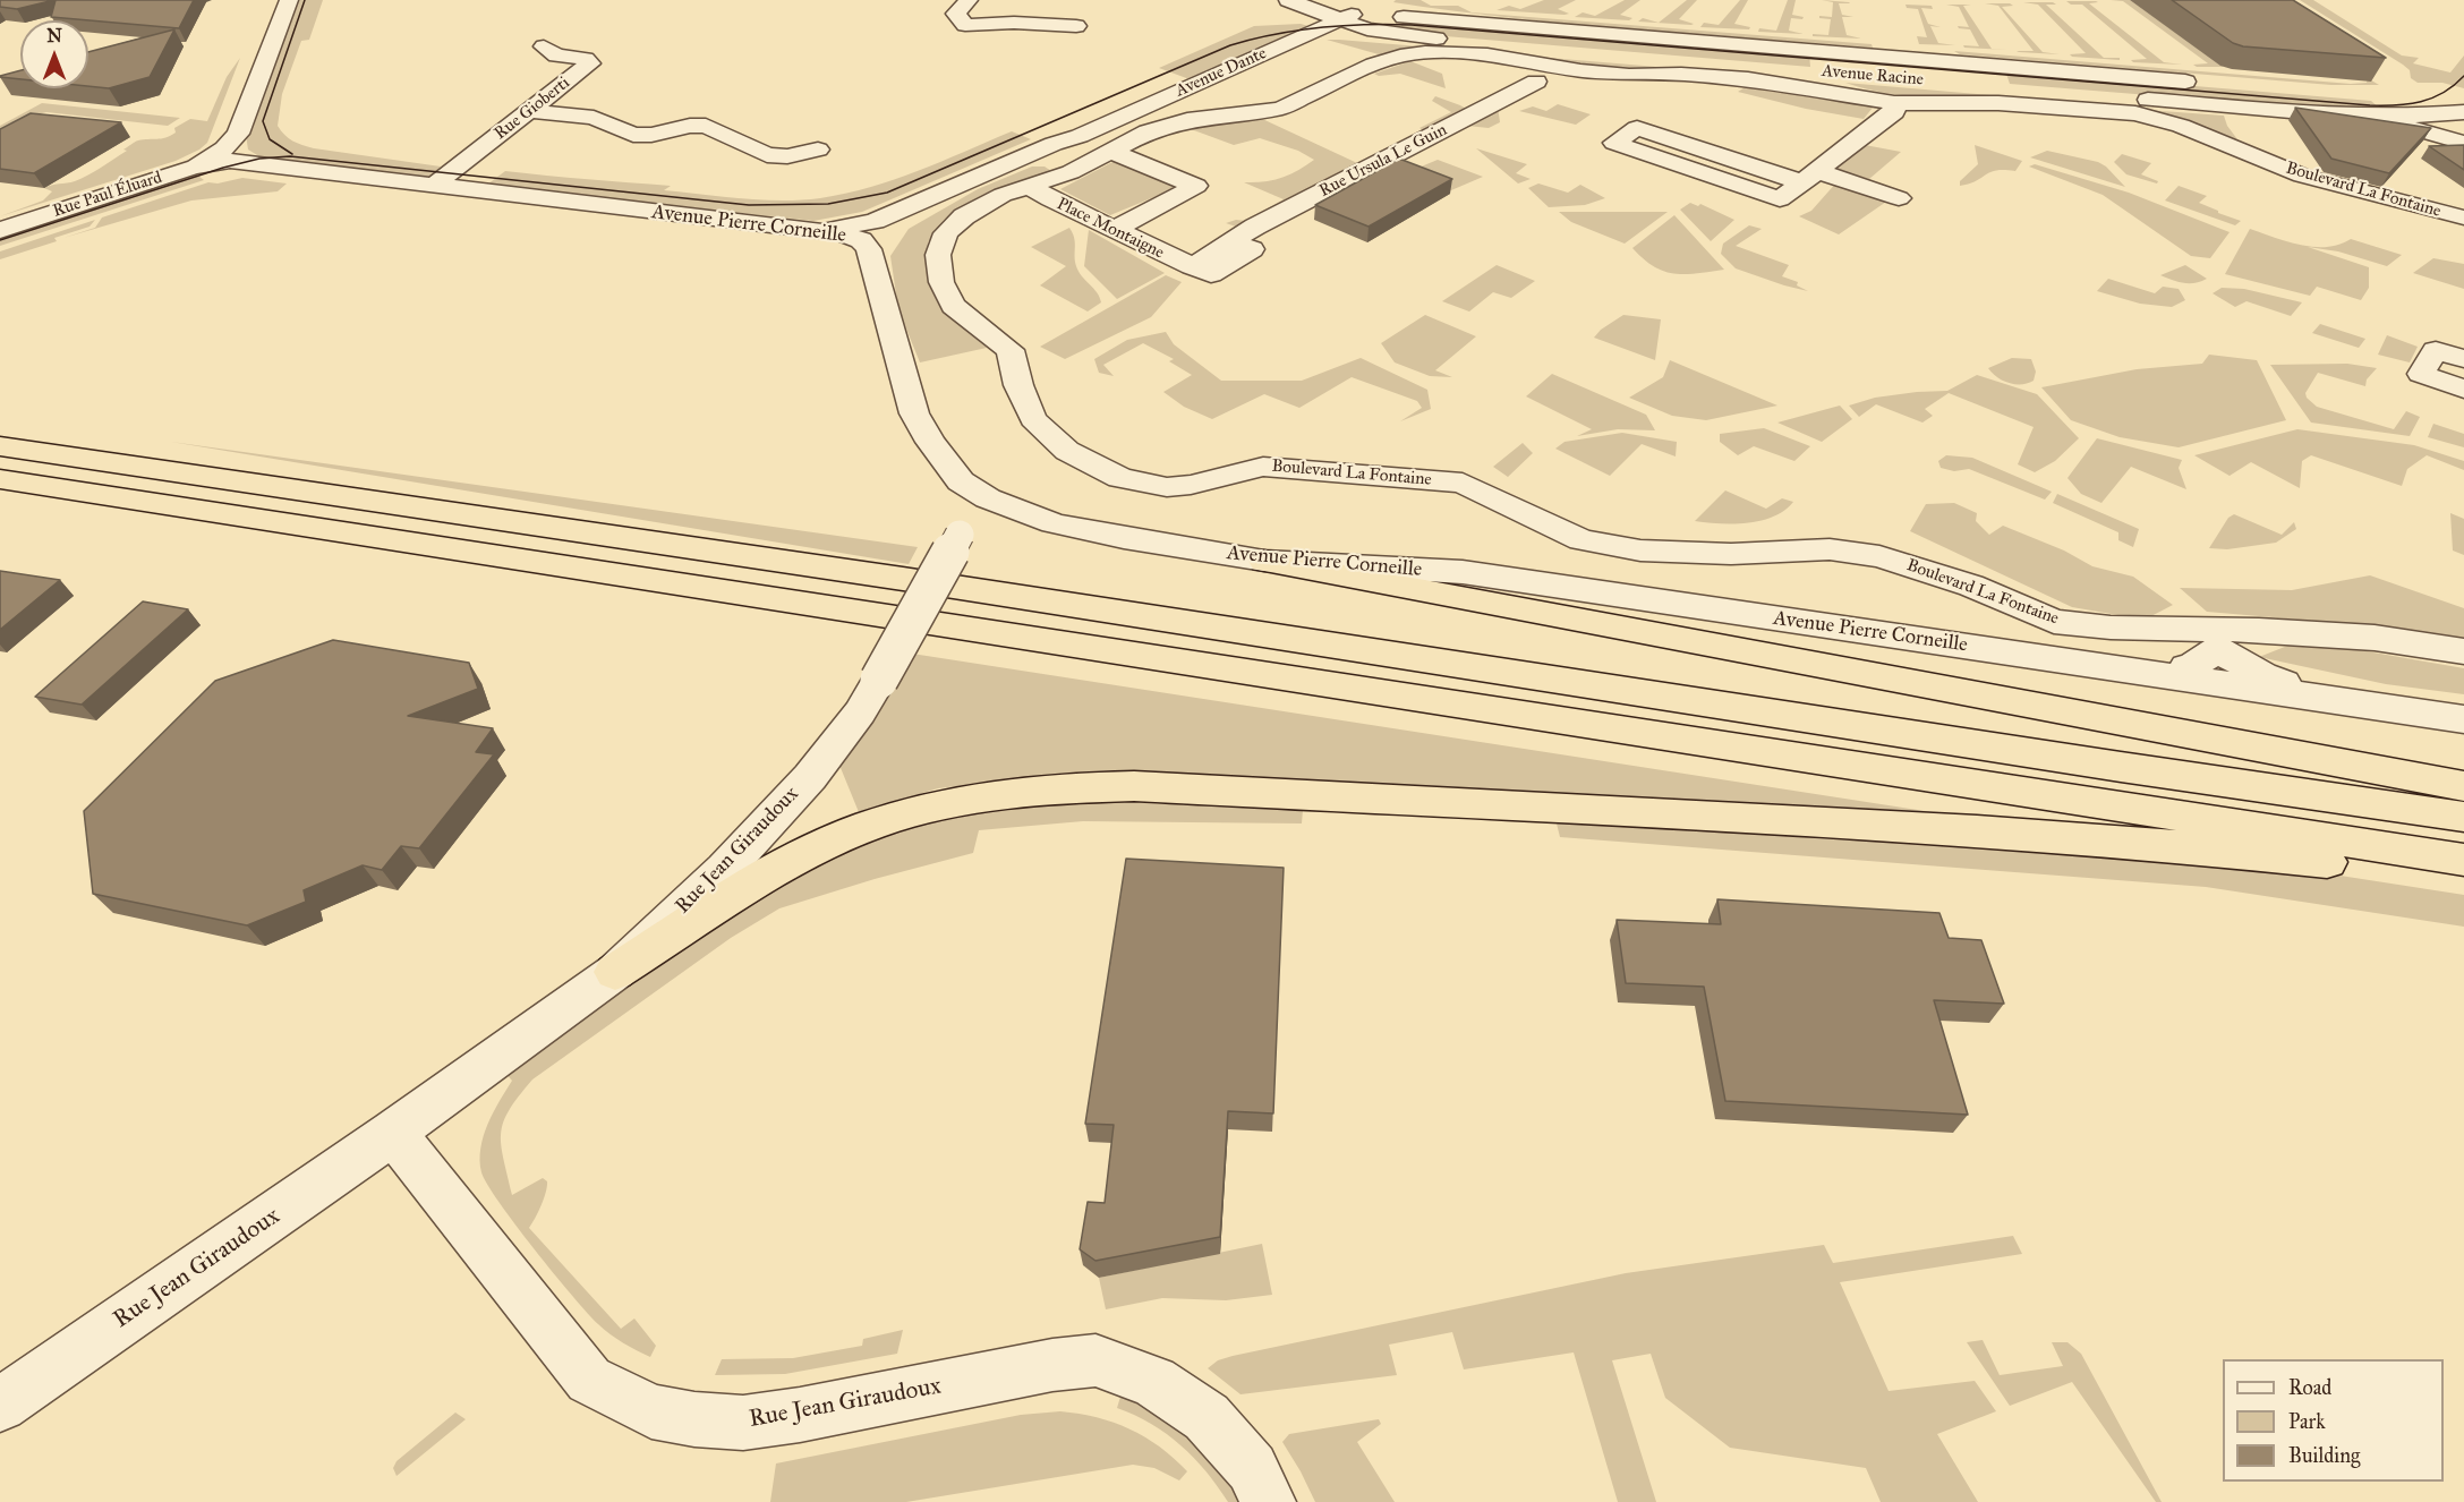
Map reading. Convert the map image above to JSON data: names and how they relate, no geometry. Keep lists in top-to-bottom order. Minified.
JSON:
{"streets":{"street":["Avenue Dante","Avenue Racine","Rue Gioberti","Rue Ursula Le Guin","Boulevard La Fontaine","Rue Paul Éluard","Avenue Pierre Corneille","Place Montaigne","Rue Jean Giraudoux"]},"crossings":[["Avenue Dante","Avenue Racine"],["Avenue Dante","Avenue Pierre Corneille"],["Avenue Racine","Boulevard La Fontaine"],["Rue Gioberti","Avenue Pierre Corneille"],["Rue Ursula Le Guin","Place Montaigne"],["Boulevard La Fontaine","Avenue Pierre Corneille"],["Boulevard La Fontaine","Place Montaigne"],["Rue Paul Éluard","Avenue Pierre Corneille"],["Avenue Pierre Corneille","Rue Jean Giraudoux"]],"legend":["Road","Park","Building"],"north":"top"}
